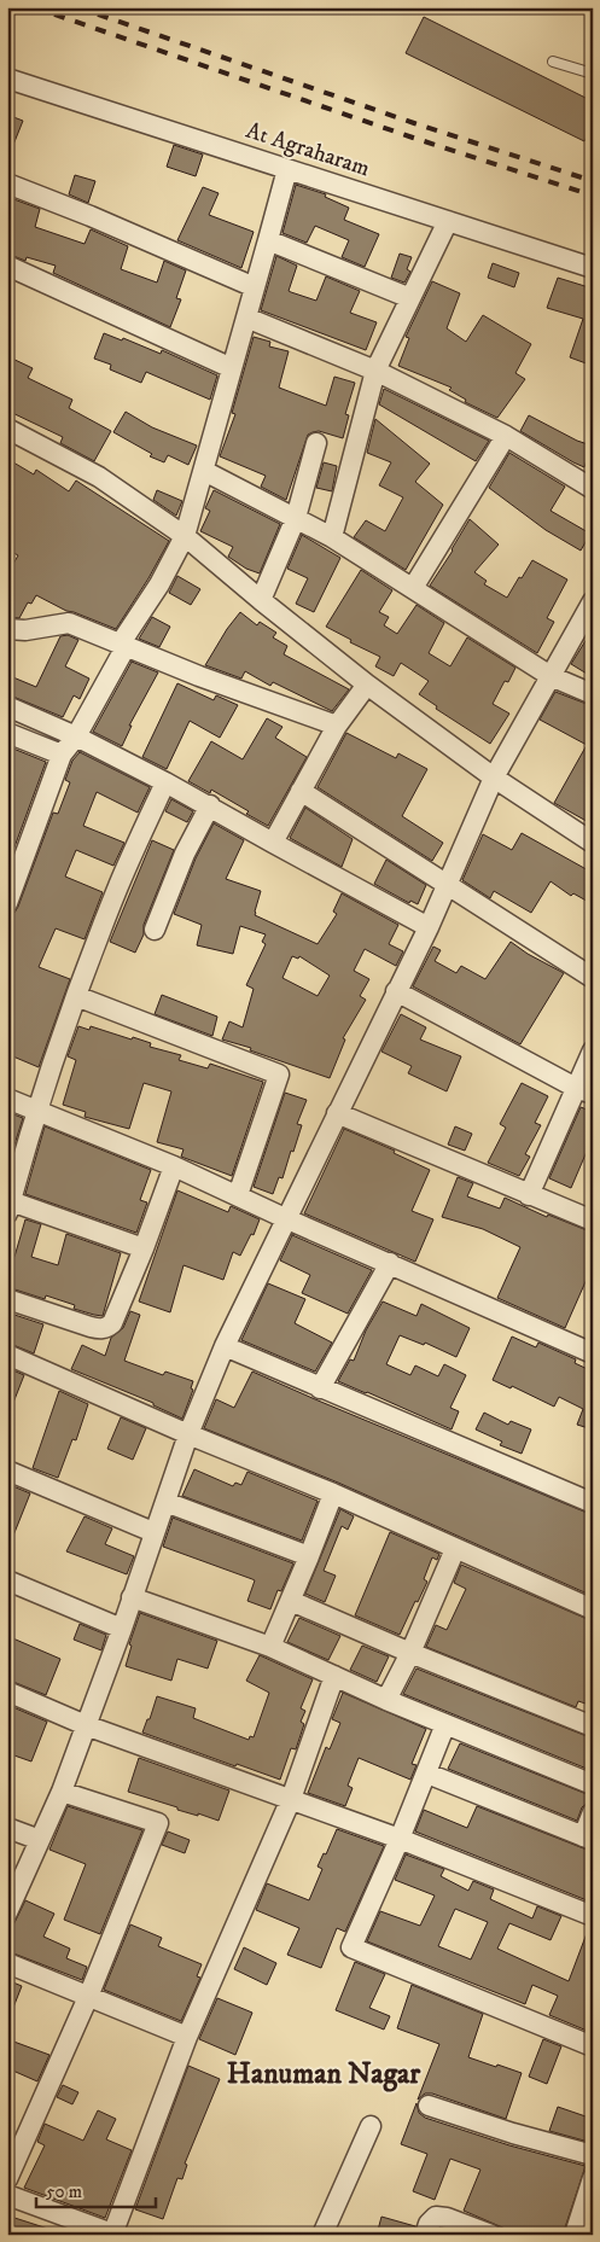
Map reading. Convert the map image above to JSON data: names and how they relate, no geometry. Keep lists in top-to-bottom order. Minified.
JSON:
{"streets":{"street":["At Agraharam"]},"districts":["Hanuman Nagar"],"scale_bar":"50 m"}
